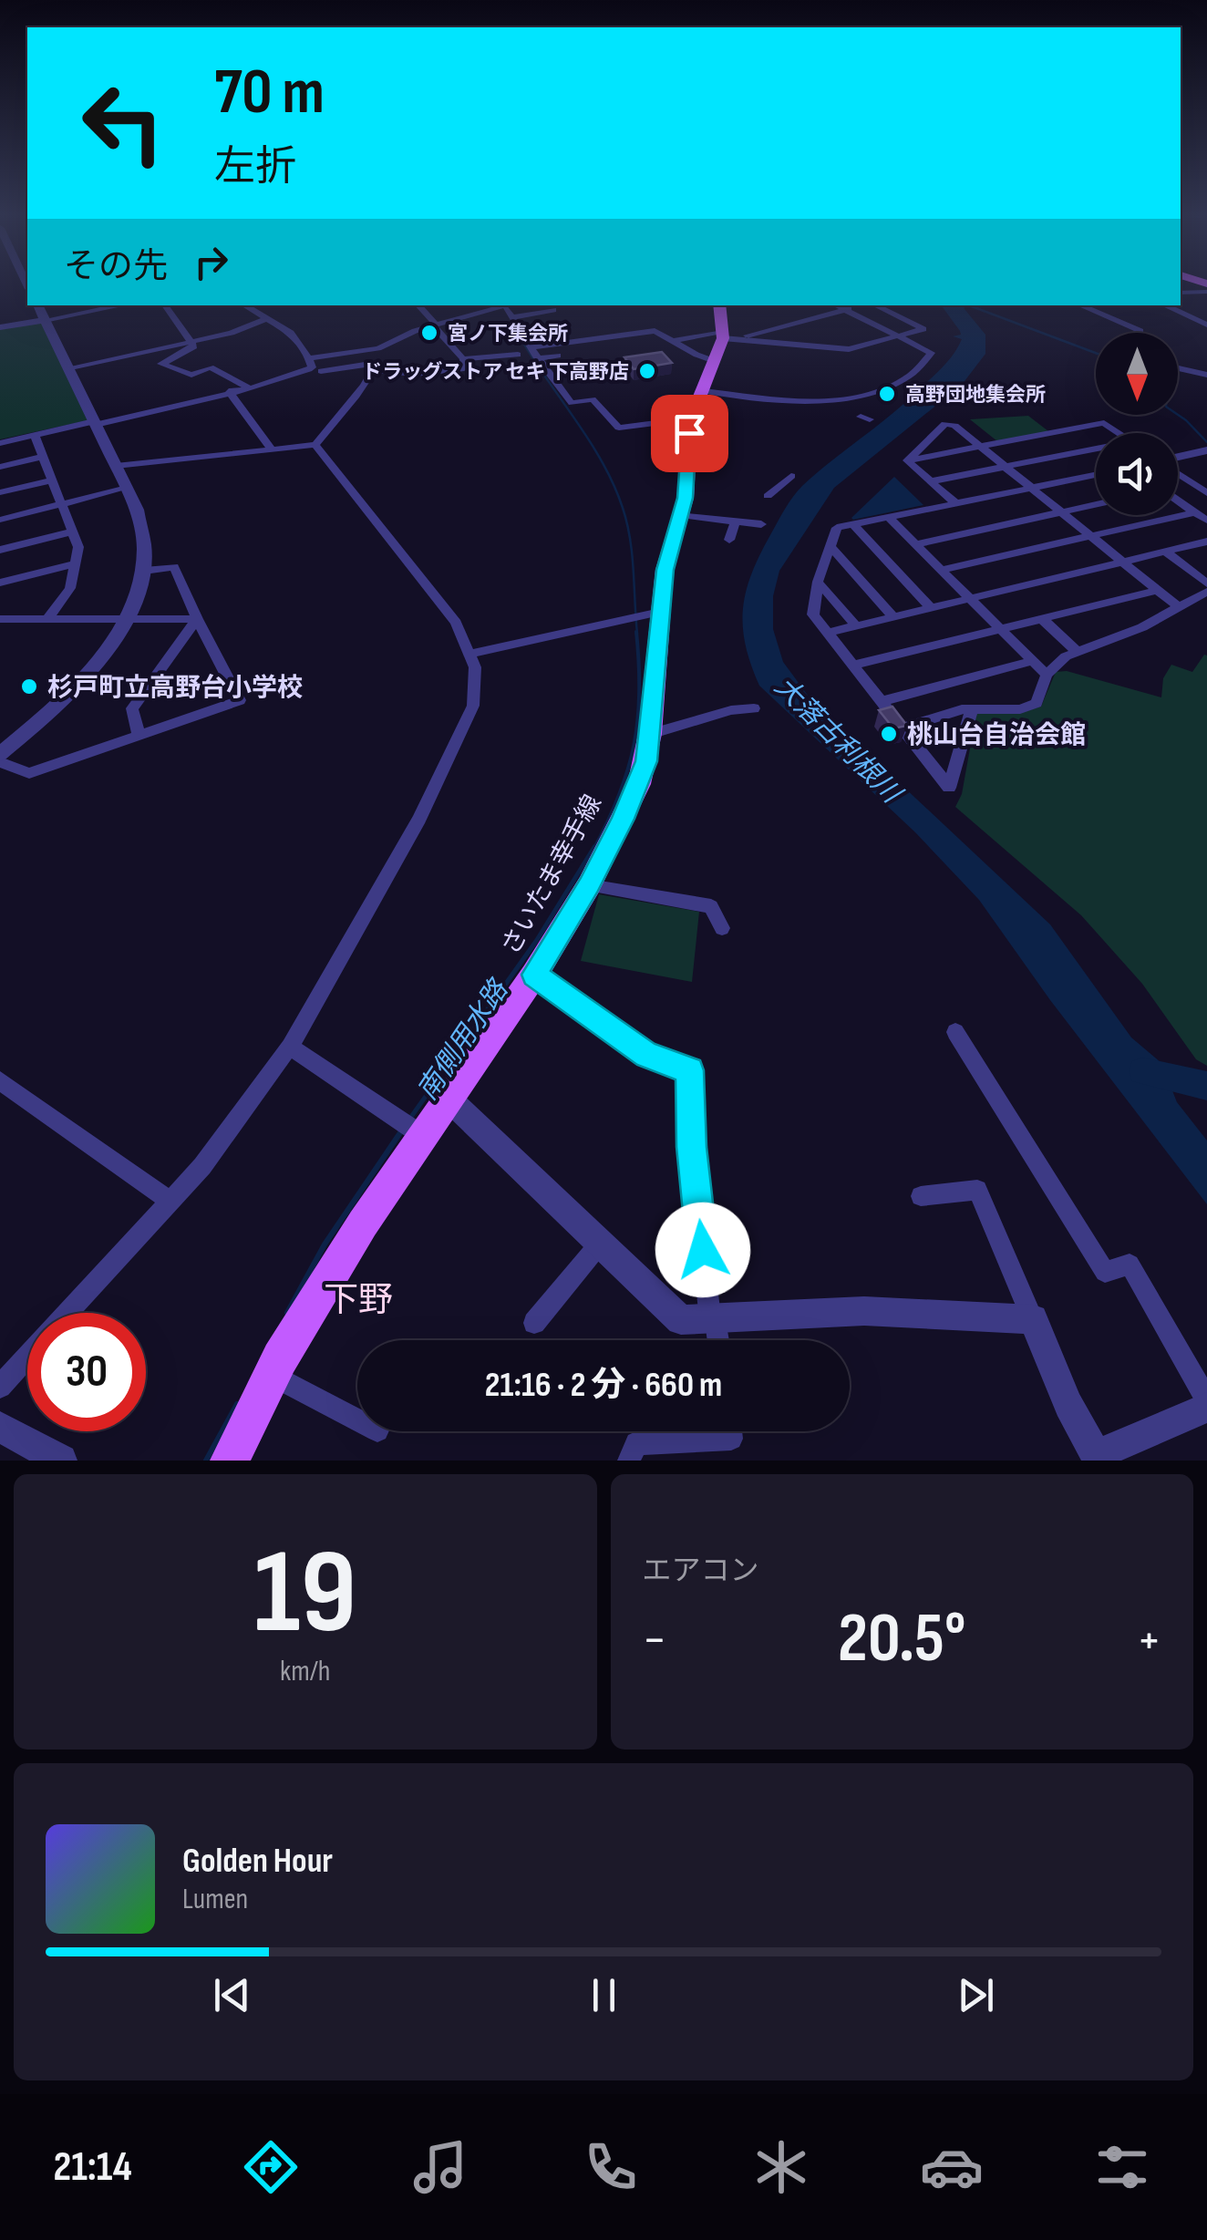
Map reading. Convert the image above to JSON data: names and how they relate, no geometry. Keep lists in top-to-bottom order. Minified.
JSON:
{"streets":{"main road":["さいたま幸手線"]},"districts":["下野"],"water":["大落古利根川","南側用水路"],"places":["宮ノ下集会所","ドラッグストア セキ 下高野店","高野団地集会所","杉戸町立高野台小学校","桃山台自治会館"],"north":"bottom","page":{"turn":["70 m","左折"],"then":"その先","limit":"30","trip":"21:16 · 2 分 · 660 m","tile":[["19","km/h"],"エアコン"],"heat":["−","20.5°","+"],"song":["Golden Hour","Lumen"],"tabs":"21:14"}}
